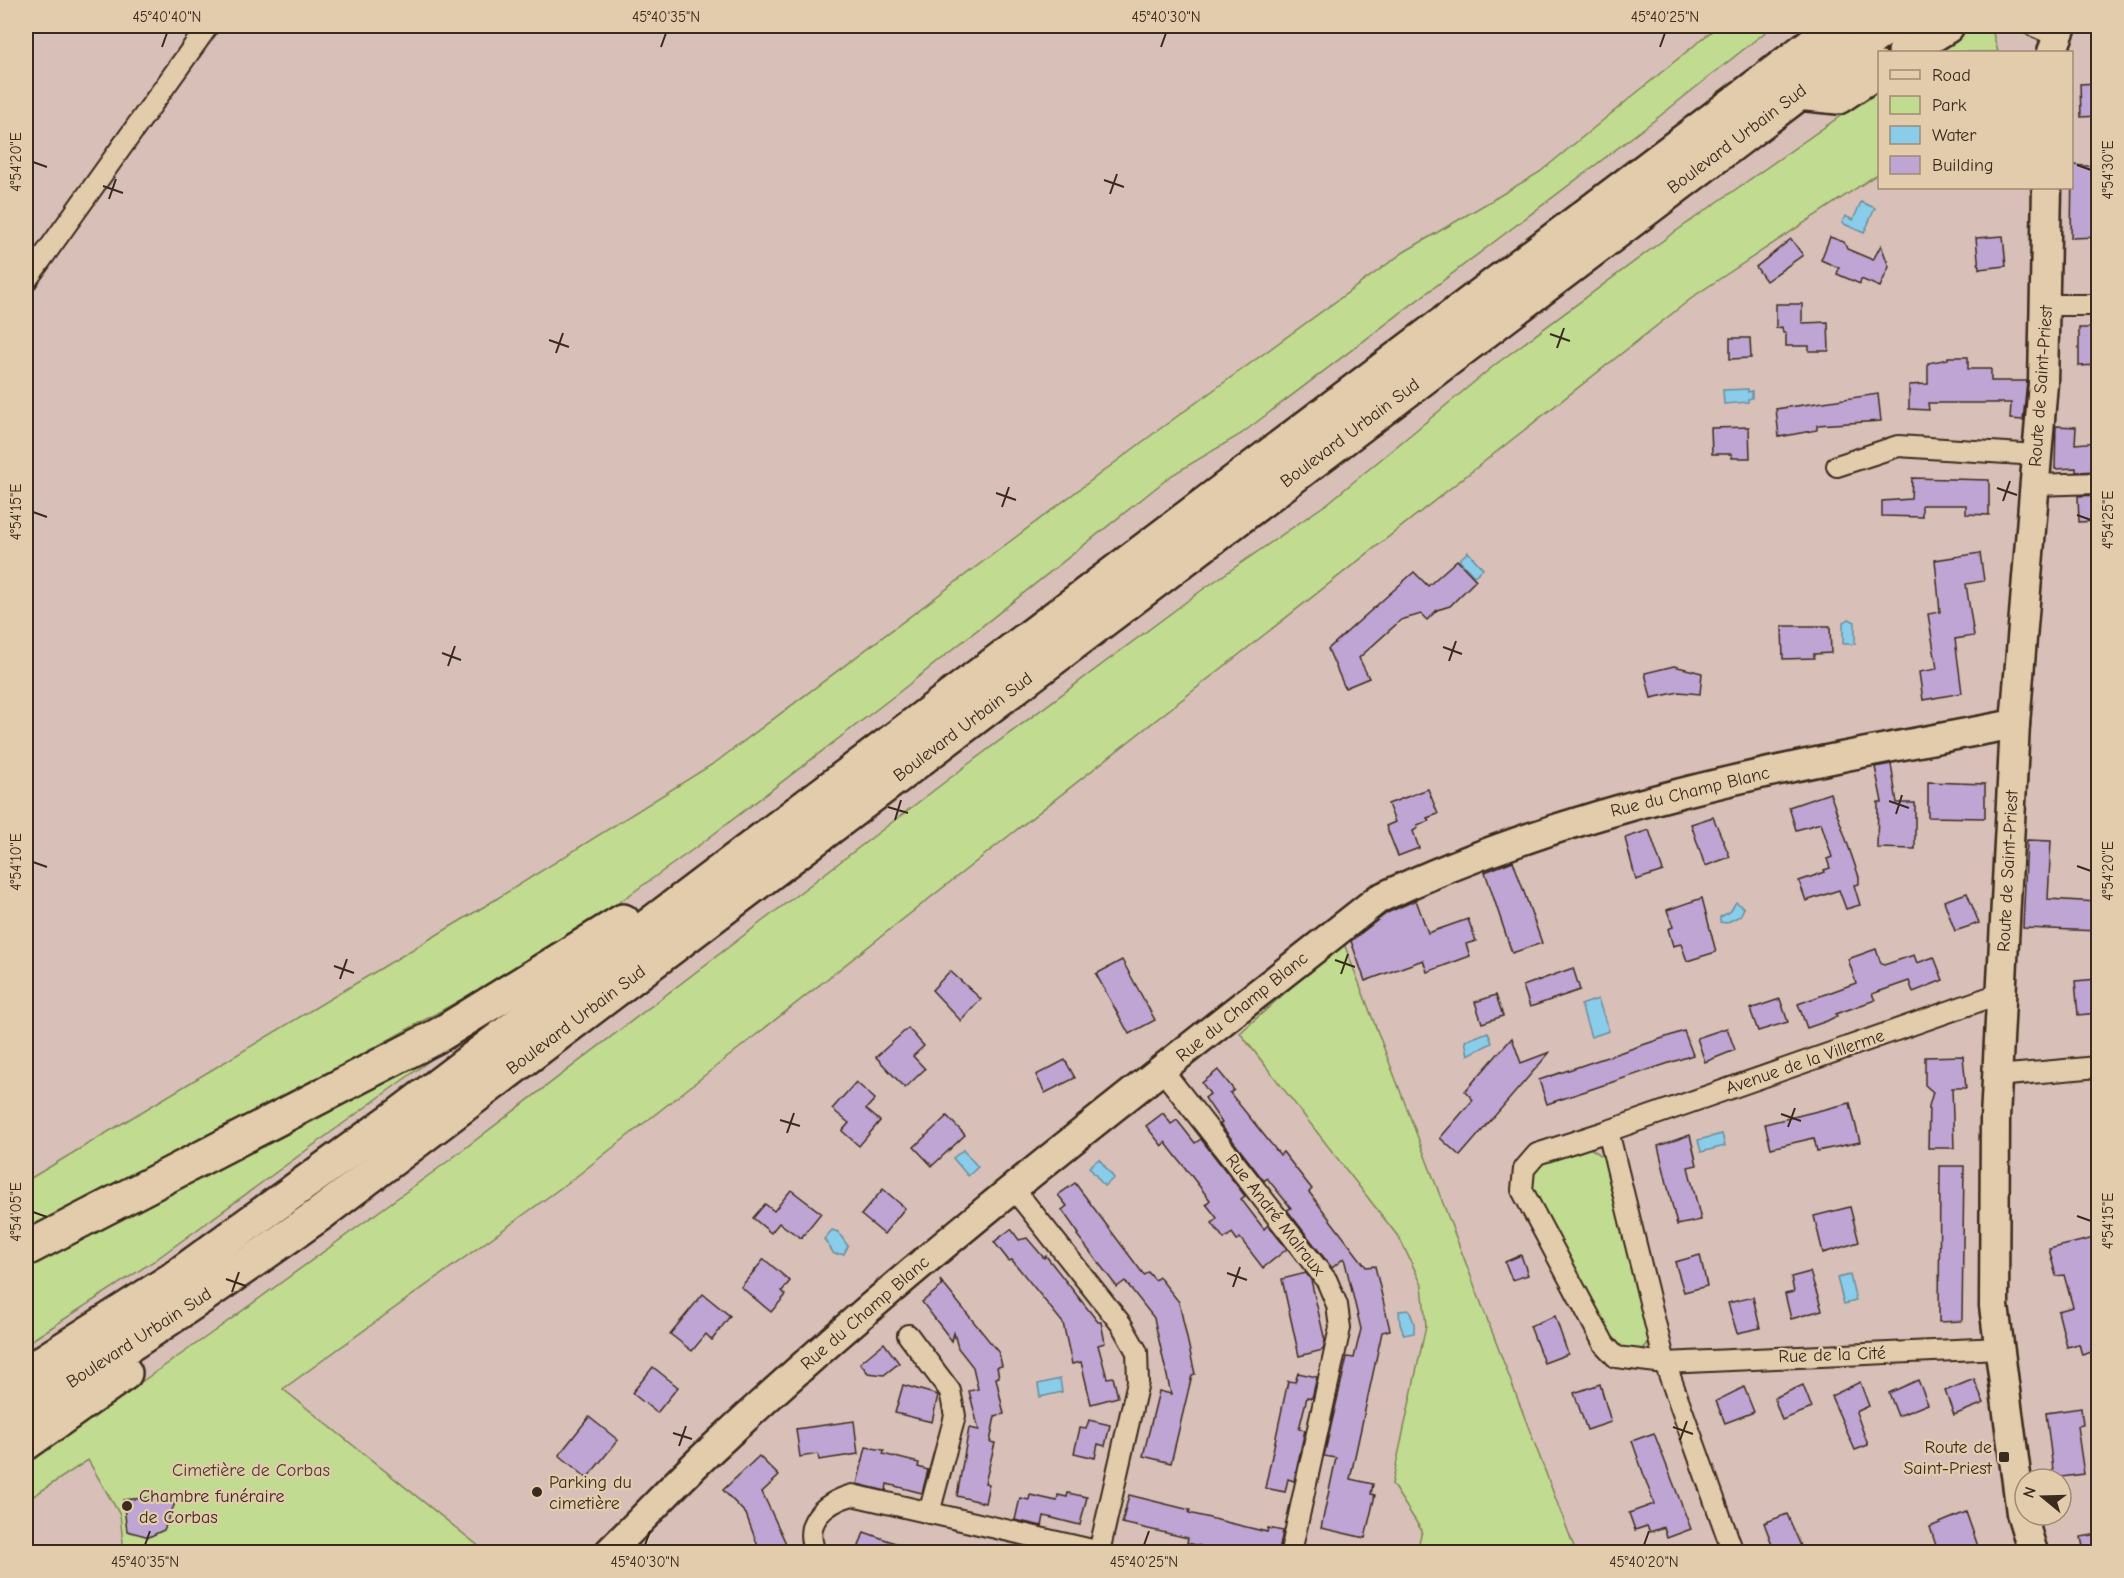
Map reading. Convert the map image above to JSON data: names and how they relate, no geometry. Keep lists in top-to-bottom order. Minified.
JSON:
{"streets":{"highway":["Boulevard Urbain Sud"],"street":["Route de Saint-Priest","Rue du Champ Blanc","Avenue de la Villerme","Rue André Malraux","Rue de la Cité"]},"crossings":[["Route de Saint-Priest","Rue du Champ Blanc"],["Route de Saint-Priest","Avenue de la Villerme"],["Route de Saint-Priest","Rue de la Cité"],["Rue du Champ Blanc","Rue André Malraux"],["Avenue de la Villerme","Rue de la Cité"]],"parks":["Cimetière de Corbas"],"places":{"transit":["Route de Saint-Priest"],"other":["Parking du cimetière","Chambre funéraire de Corbas"]},"legend":["Road","Park","Water","Building"],"north":"left","coordinates":["45°40'40\"N","45°40'35\"N","45°40'30\"N","45°40'25\"N","4°54'20\"E","4°54'30\"E","4°54'15\"E","4°54'25\"E","4°54'10\"E","4°54'05\"E","45°40'20\"N"]}
